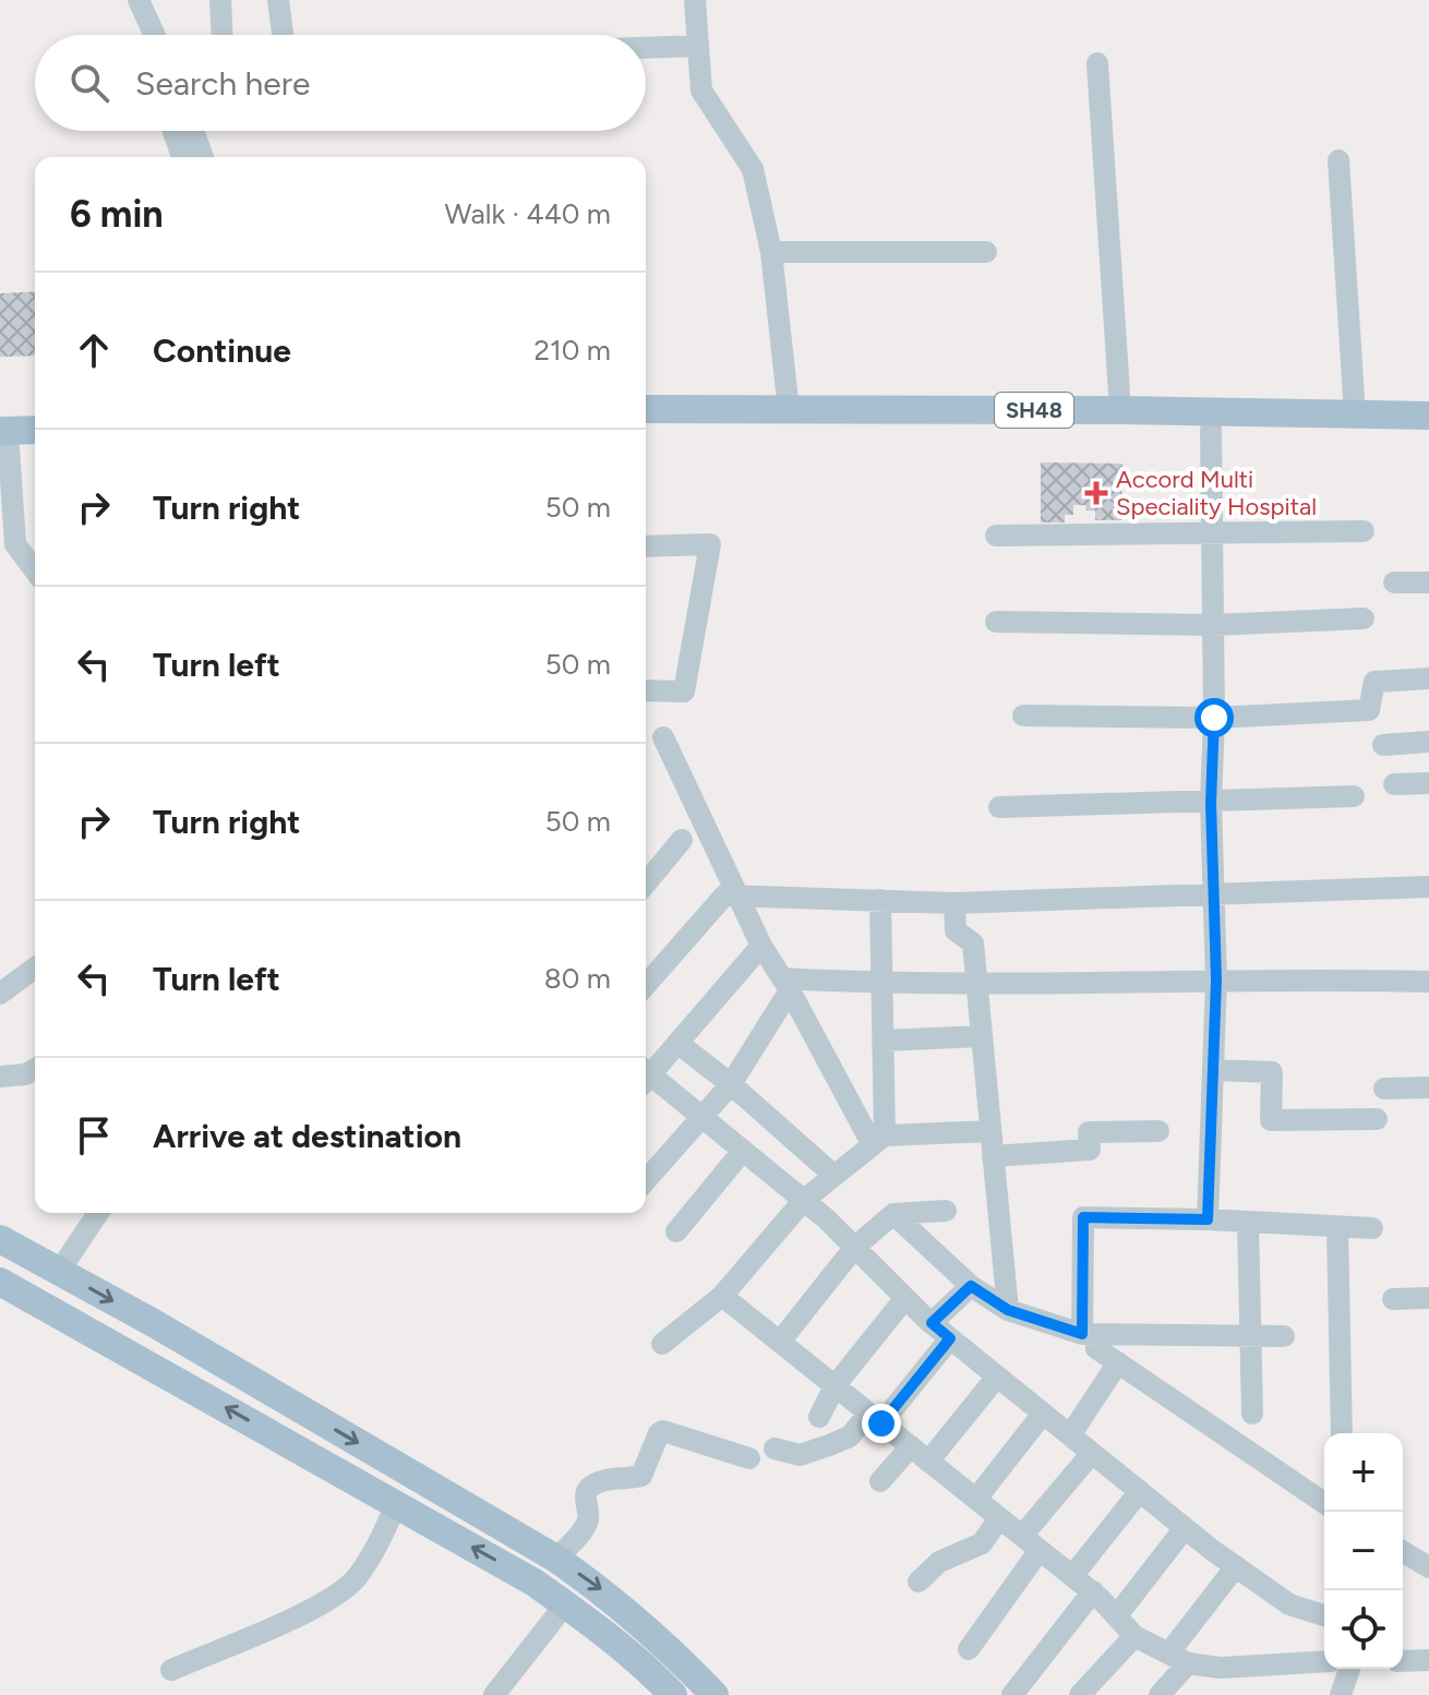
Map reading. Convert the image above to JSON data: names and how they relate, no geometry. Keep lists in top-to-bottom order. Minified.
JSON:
{"streets":{"main road":["SH48"]},"places":{"health":["Accord Multi Speciality Hospital"]},"page":{"search":"Search here","heading":["6 min","Walk · 440 m"],"list":[["Continue","210 m"],["Turn right","50 m"],["Turn left","50 m"],["Turn right","50 m"],["Turn left","80 m"],"Arrive at destination"],"map_buttons":["+","−"]}}
